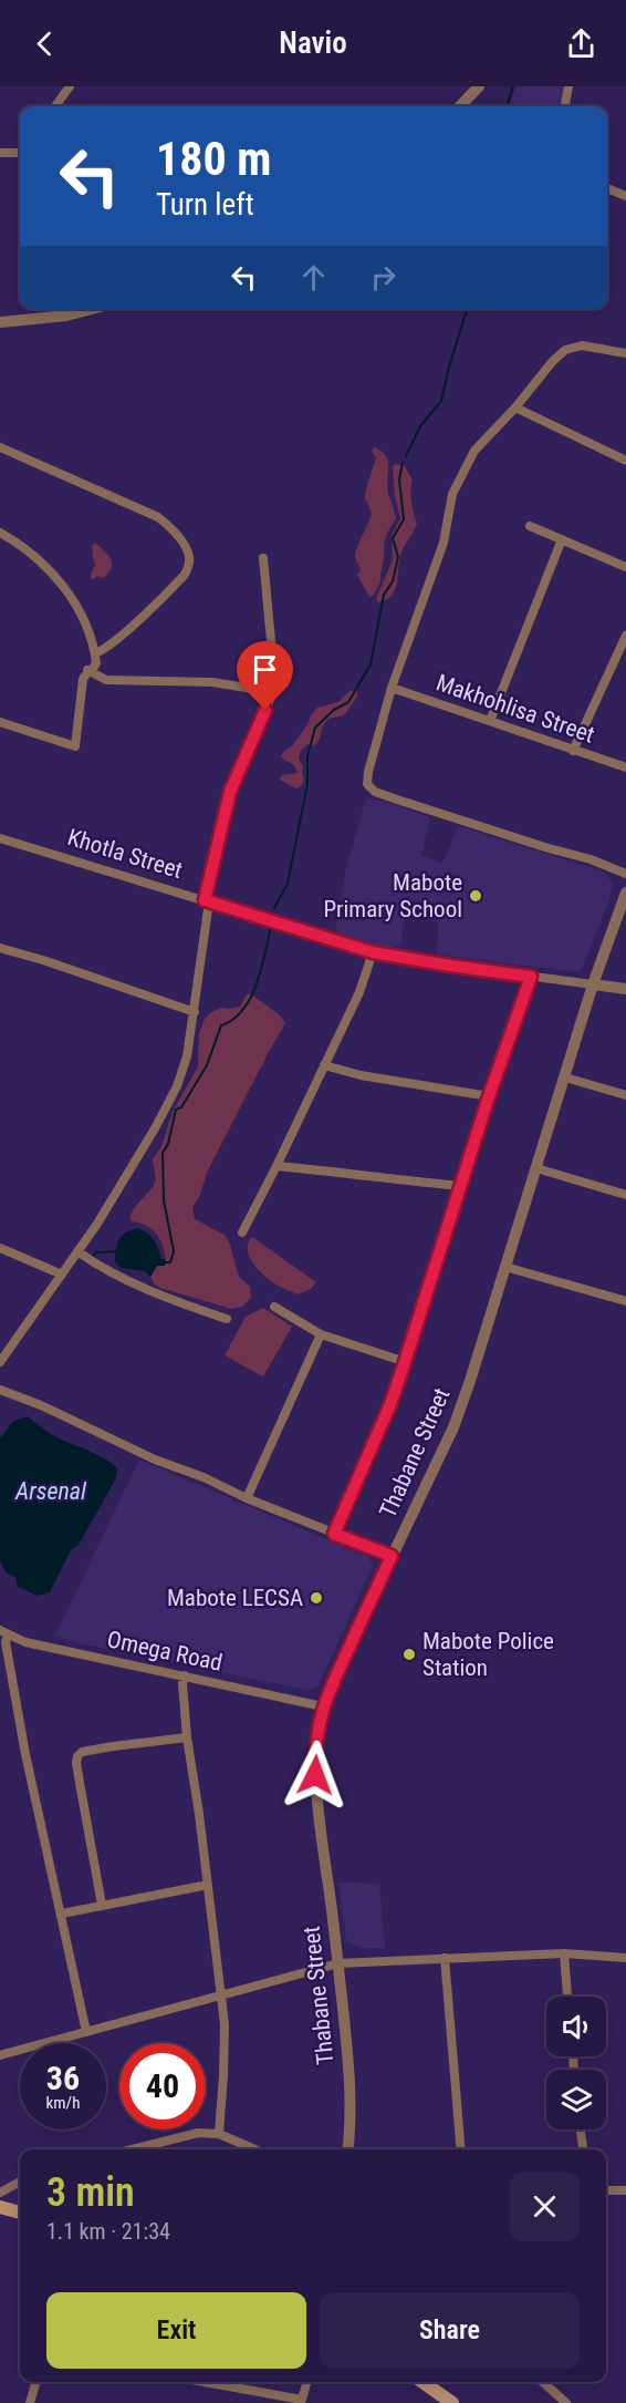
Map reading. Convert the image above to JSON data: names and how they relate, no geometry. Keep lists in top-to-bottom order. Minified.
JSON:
{"streets":{"street":["Makhohlisa Street","Khotla Street","Thabane Street","Omega Road"]},"crossings":[["Khotla Street","Thabane Street"],["Thabane Street","Omega Road"]],"water":["Arsenal"],"places":["Mabote Primary School","Mabote LECSA","Mabote Police Station"],"page":{"header":"Navio","turn":["180 m","Turn left"],"speed":"36 km/h","limit":"40","heading":["3 min","1.1 km · 21:34"],"buttons":["Exit","Share"]}}
